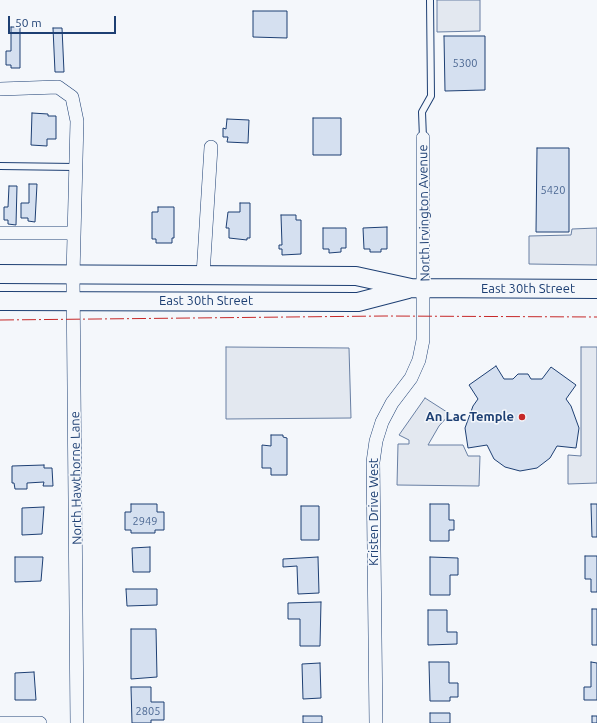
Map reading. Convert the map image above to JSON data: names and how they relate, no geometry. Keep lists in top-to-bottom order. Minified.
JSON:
{"streets":{"main road":["East 30th Street"],"street":["North Irvington Avenue","North Hawthorne Lane","Kristen Drive West"]},"crossings":[["North Irvington Avenue","East 30th Street"],["North Irvington Avenue","Kristen Drive West"],["East 30th Street","North Hawthorne Lane"],["East 30th Street","Kristen Drive West"]],"places":["An Lac Temple"],"house_numbers":["5300","5420","2949","2805"],"scale_bar":"50 m"}
